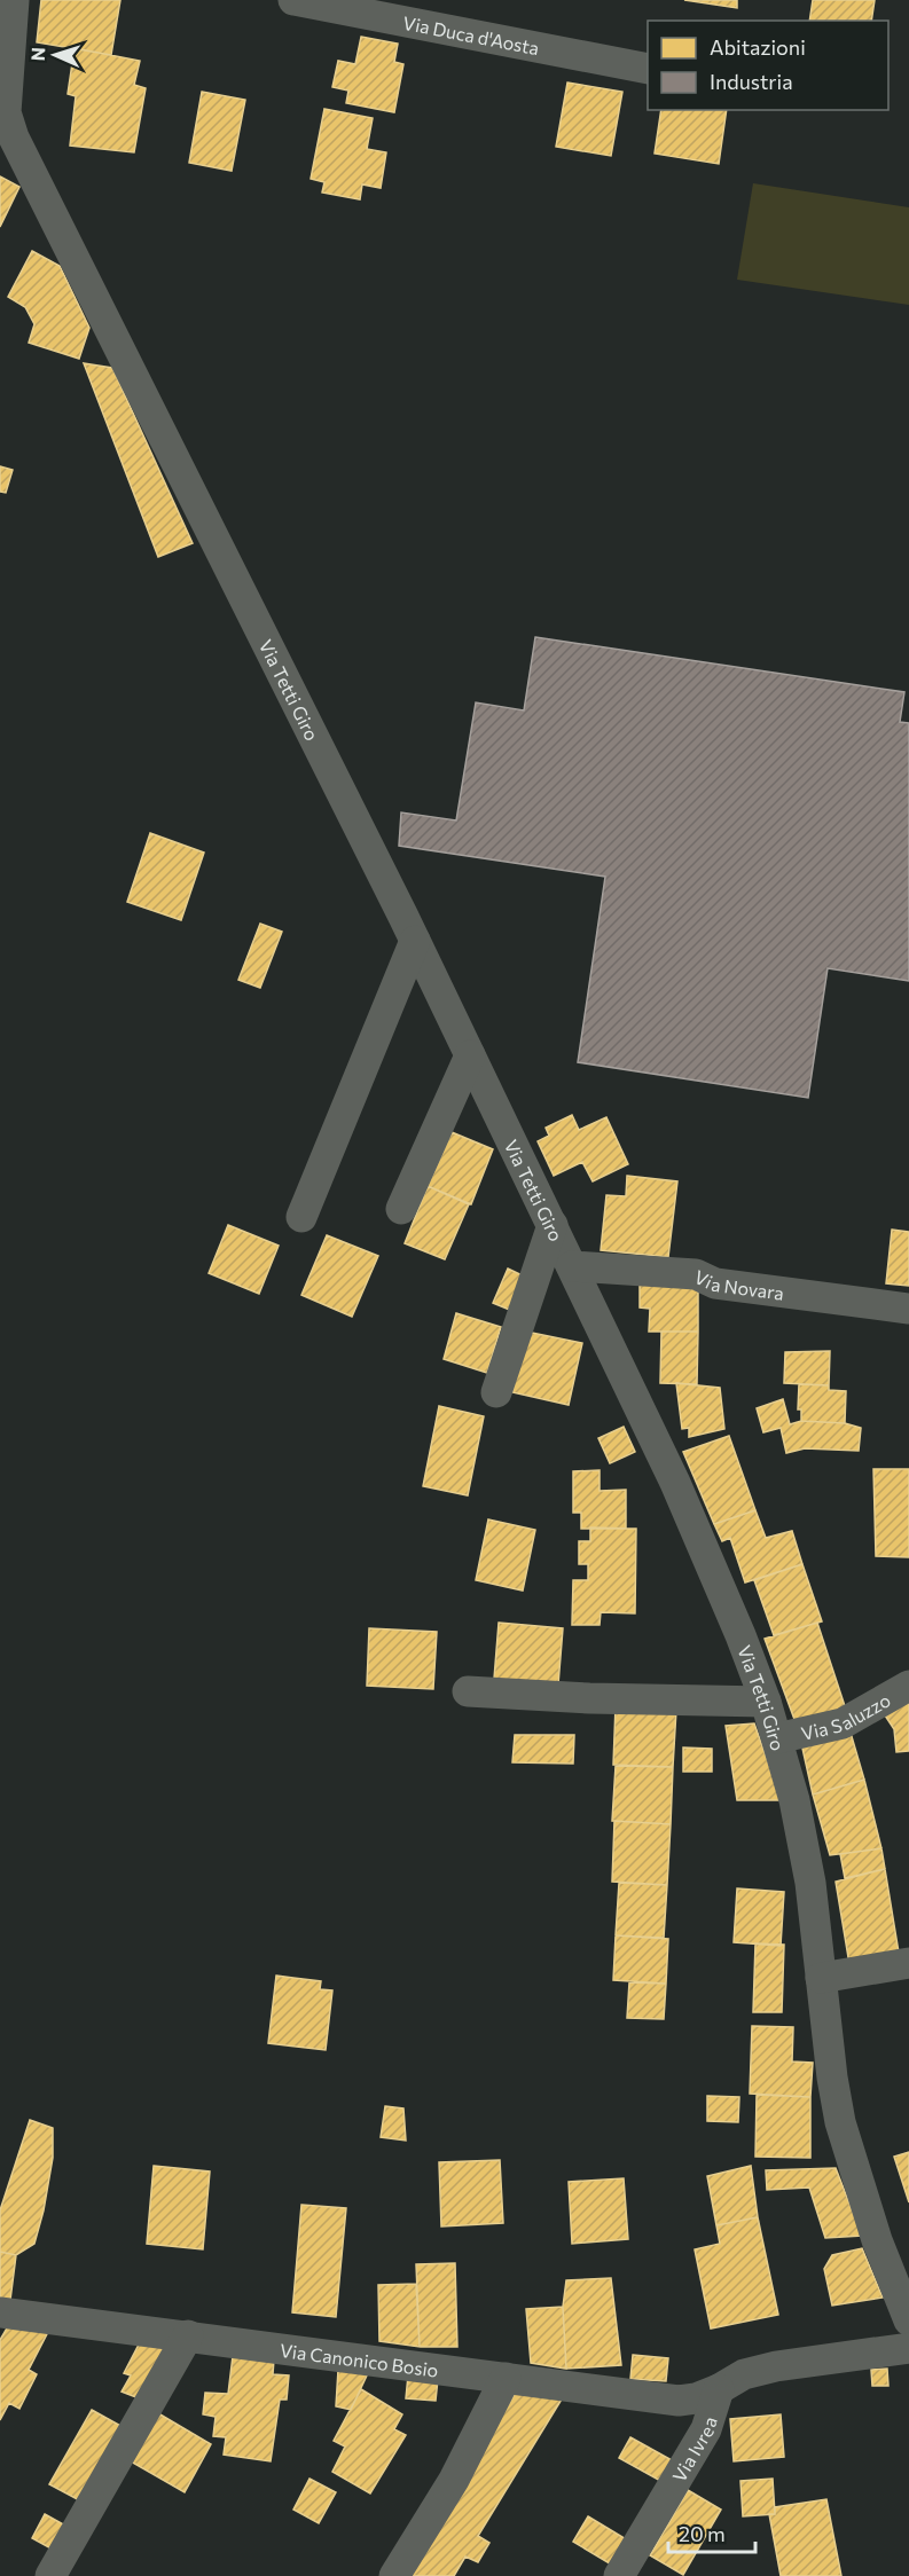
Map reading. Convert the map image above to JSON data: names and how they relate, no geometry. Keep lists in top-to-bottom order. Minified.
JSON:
{"streets":{"street":["Via Duca d'Aosta","Via Tetti Giro","Via Novara","Via Saluzzo","Via Canonico Bosio","Via Ivrea"]},"crossings":[["Via Tetti Giro","Via Novara"],["Via Tetti Giro","Via Saluzzo"],["Via Canonico Bosio","Via Ivrea"]],"legend":["Abitazioni","Industria"],"scale_bar":"20 m","north":"left"}
